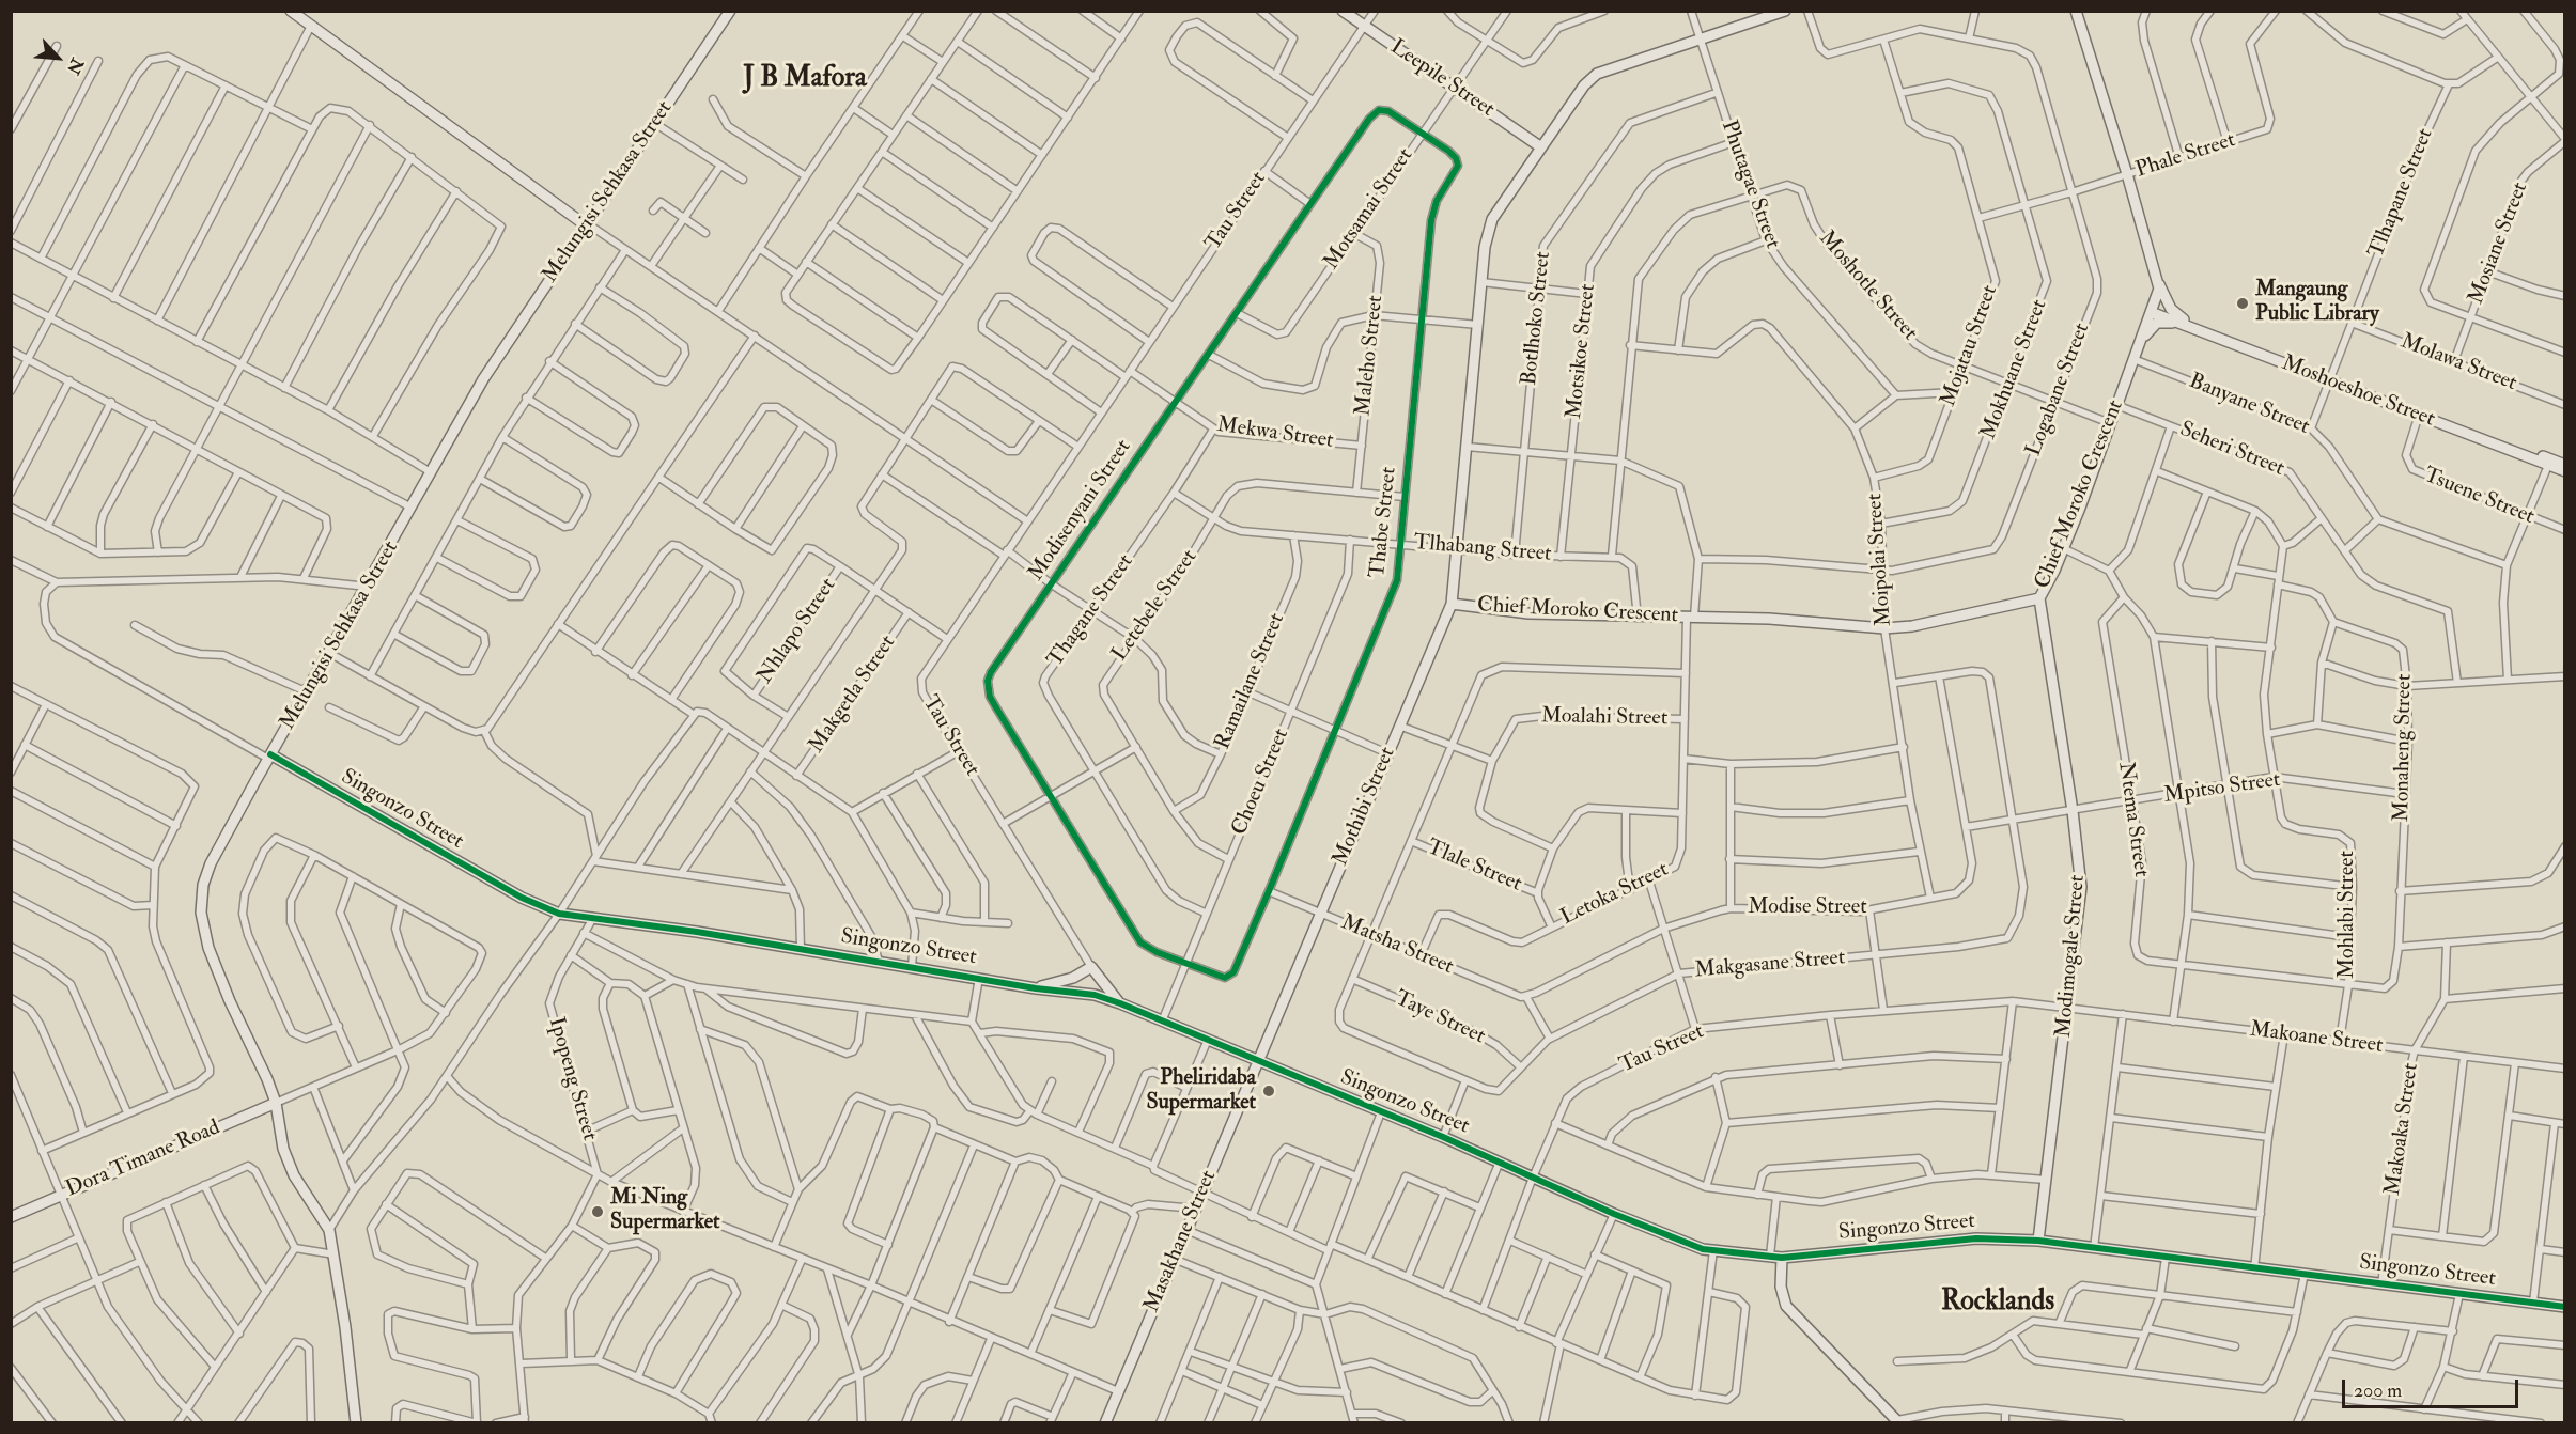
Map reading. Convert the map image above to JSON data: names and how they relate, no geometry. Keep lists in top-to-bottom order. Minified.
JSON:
{"streets":{"street":["Leepile Street","Phale Street","Phutagae Street","Melungisi Sehkasa Street","Tlhapane Street","Motsamai Street","Tau Street","Mosiane Street","Moshotle Street","Botlhoko Street","Mojatau Street","Motsikoe Street","Maleho Street","Molawa Street","Mokhuane Street","Logabane Street","Moshoeshoe Street","Banyane Street","Mekwa Street","Seheri Street","Chief Moroko Crescent","Tsuene Street","Modisenyani Street","Thabe Street","Tlhabang Street","Moipolai Street","Letebele Street","Thagane Street","Nhlapo Street","Ramailane Street","Makgetla Street","Moalahi Street","Monaheng Street","Choeu Street","Mpitso Street","Mothibi Street","Singonzo Street","Ntema Street","Tlale Street","Letoka Street","Modise Street","Mohlabi Street","Matsha Street","Modimogale Street","Makgasane Street","Taye Street","Makoane Street","Ipopeng Street","Makoaka Street","Dora Timane Road","Masakhane Street"]},"crossings":[["Leepile Street","Motsamai Street"],["Leepile Street","Tau Street"],["Phale Street","Mojatau Street"],["Phale Street","Mokhuane Street"],["Phale Street","Logabane Street"],["Phutagae Street","Moshotle Street"],["Phutagae Street","Botlhoko Street"],["Phutagae Street","Motsikoe Street"],["Melungisi Sehkasa Street","Singonzo Street"],["Melungisi Sehkasa Street","Dora Timane Road"],["Tlhapane Street","Molawa Street"],["Tlhapane Street","Moshoeshoe Street"],["Tlhapane Street","Banyane Street"],["Motsamai Street","Maleho Street"],["Motsamai Street","Modisenyani Street"],["Motsamai Street","Thabe Street"],["Tau Street","Mekwa Street"],["Tau Street","Singonzo Street"],["Tau Street","Modimogale Street"],["Tau Street","Makoane Street"],["Mosiane Street","Molawa Street"],["Moshotle Street","Mojatau Street"],["Moshotle Street","Mokhuane Street"],["Moshotle Street","Logabane Street"],["Moshotle Street","Chief Moroko Crescent"],["Botlhoko Street","Tlhabang Street"],["Mojatau Street","Mokhuane Street"],["Mojatau Street","Logabane Street"],["Mojatau Street","Moipolai Street"],["Motsikoe Street","Tlhabang Street"],["Maleho Street","Mekwa Street"],["Maleho Street","Letebele Street"],["Mokhuane Street","Moipolai Street"],["Logabane Street","Moipolai Street"],["Logabane Street","Letoka Street"],["Moshoeshoe Street","Chief Moroko Crescent"],["Moshoeshoe Street","Tsuene Street"],["Banyane Street","Chief Moroko Crescent"],["Mekwa Street","Modisenyani Street"],["Mekwa Street","Thagane Street"],["Seheri Street","Chief Moroko Crescent"],["Chief Moroko Crescent","Moipolai Street"],["Chief Moroko Crescent","Mothibi Street"],["Chief Moroko Crescent","Letoka Street"],["Chief Moroko Crescent","Modimogale Street"],["Modisenyani Street","Thabe Street"],["Modisenyani Street","Choeu Street"],["Thabe Street","Tlhabang Street"],["Thabe Street","Letebele Street"],["Thabe Street","Choeu Street"],["Thabe Street","Matsha Street"],["Tlhabang Street","Letebele Street"],["Tlhabang Street","Thagane Street"],["Tlhabang Street","Ramailane Street"],["Tlhabang Street","Choeu Street"],["Tlhabang Street","Mothibi Street"],["Moipolai Street","Modise Street"],["Moipolai Street","Makgasane Street"],["Letebele Street","Ramailane Street"],["Letebele Street","Choeu Street"],["Thagane Street","Choeu Street"],["Moalahi Street","Tlale Street"],["Moalahi Street","Letoka Street"],["Monaheng Street","Mpitso Street"],["Monaheng Street","Ntema Street"],["Choeu Street","Singonzo Street"],["Mpitso Street","Ntema Street"],["Mpitso Street","Modise Street"],["Mpitso Street","Mohlabi Street"],["Mpitso Street","Modimogale Street"],["Mpitso Street","Makgasane Street"],["Mothibi Street","Singonzo Street"],["Mothibi Street","Matsha Street"],["Mothibi Street","Masakhane Street"],["Singonzo Street","Modimogale Street"],["Singonzo Street","Ipopeng Street"],["Singonzo Street","Makoaka Street"],["Singonzo Street","Masakhane Street"],["Ntema Street","Mohlabi Street"],["Tlale Street","Letoka Street"],["Tlale Street","Makgasane Street"],["Letoka Street","Matsha Street"],["Letoka Street","Makgasane Street"],["Modise Street","Matsha Street"],["Modise Street","Makgasane Street"],["Mohlabi Street","Makoane Street"],["Matsha Street","Makgasane Street"],["Modimogale Street","Makoane Street"],["Makgasane Street","Taye Street"],["Makoane Street","Makoaka Street"]],"districts":["J B Mafora","Rocklands"],"places":["Mangaung Public Library","Pheliridaba Supermarket","Mi Ning Supermarket"],"scale_bar":"200 m","north":"bottom right"}
